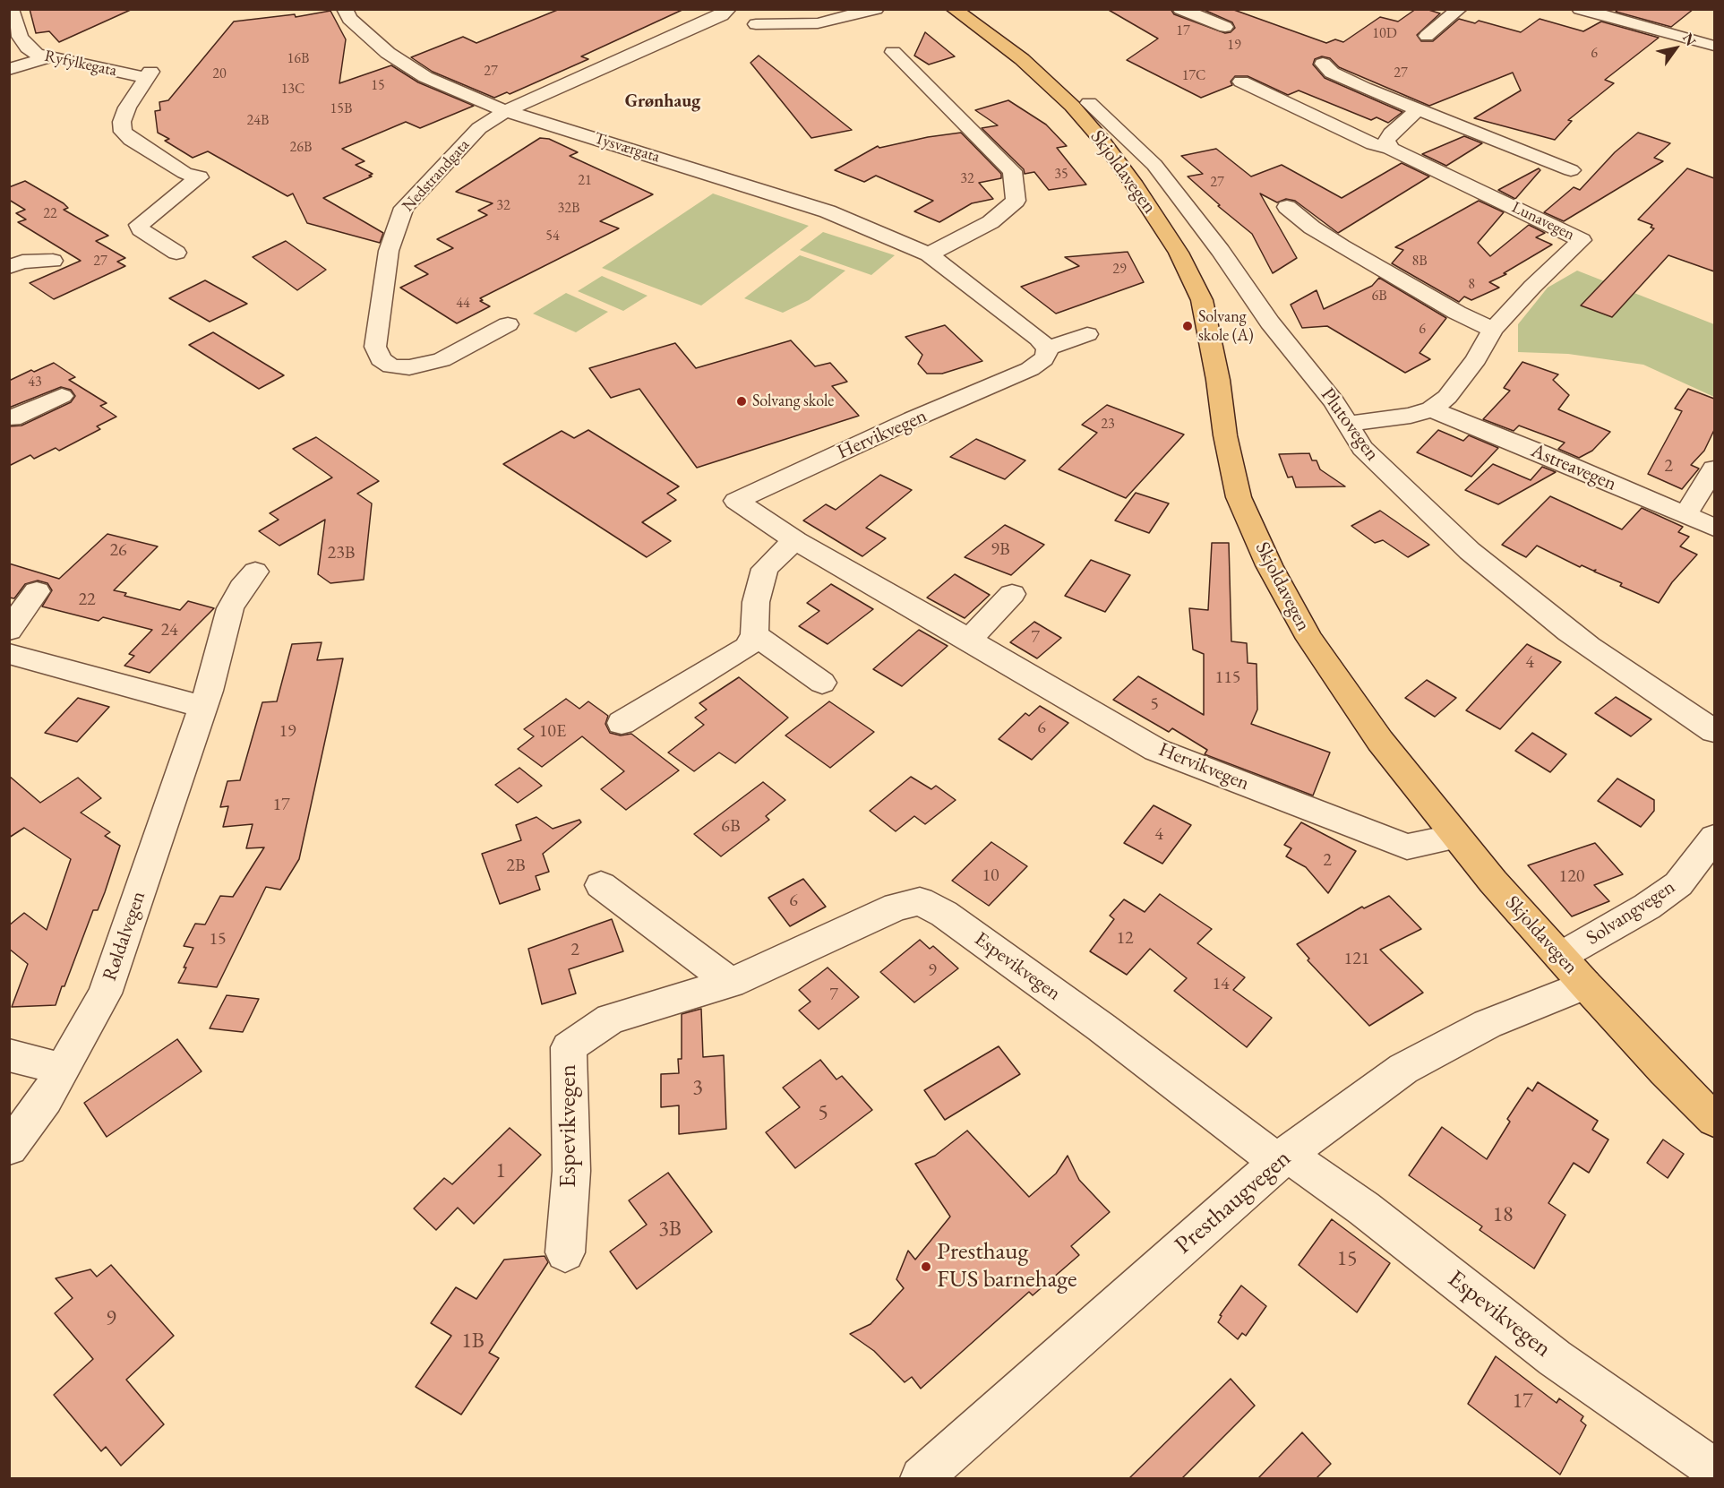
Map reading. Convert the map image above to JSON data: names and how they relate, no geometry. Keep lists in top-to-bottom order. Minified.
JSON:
{"streets":{"main road":["Skjoldavegen"],"street":["Ryfylkegata","Tysværgata","Nedstrandgata","Lunavegen","Plutovegen","Hervikvegen","Astreavegen","Solvangvegen","Røldalvegen","Espevikvegen","Presthaugvegen"]},"crossings":[["Tysværgata","Nedstrandgata"],["Tysværgata","Hervikvegen"],["Skjoldavegen","Hervikvegen"],["Skjoldavegen","Solvangvegen"],["Skjoldavegen","Presthaugvegen"],["Lunavegen","Plutovegen"],["Lunavegen","Astreavegen"],["Espevikvegen","Presthaugvegen"]],"districts":["Grønhaug"],"places":["Solvang skole (A)","Solvang skole","Presthaug FUS barnehage"],"house_numbers":["17","10D","19","6","16B","27","27","20","17C","15","13C","15B","24B","26B","35","32","21","27","32","32B","22","54","27","8B","29","8","6B","44","6","43","23","2","9B","26","23B","22","24","7","4","115","5","6","19","10E","17","6B","4","2","2B","10","120","6","12","15","2","121","9","14","7","3","5","1","18","3B","15","9","1B","17"],"north":"top right"}
